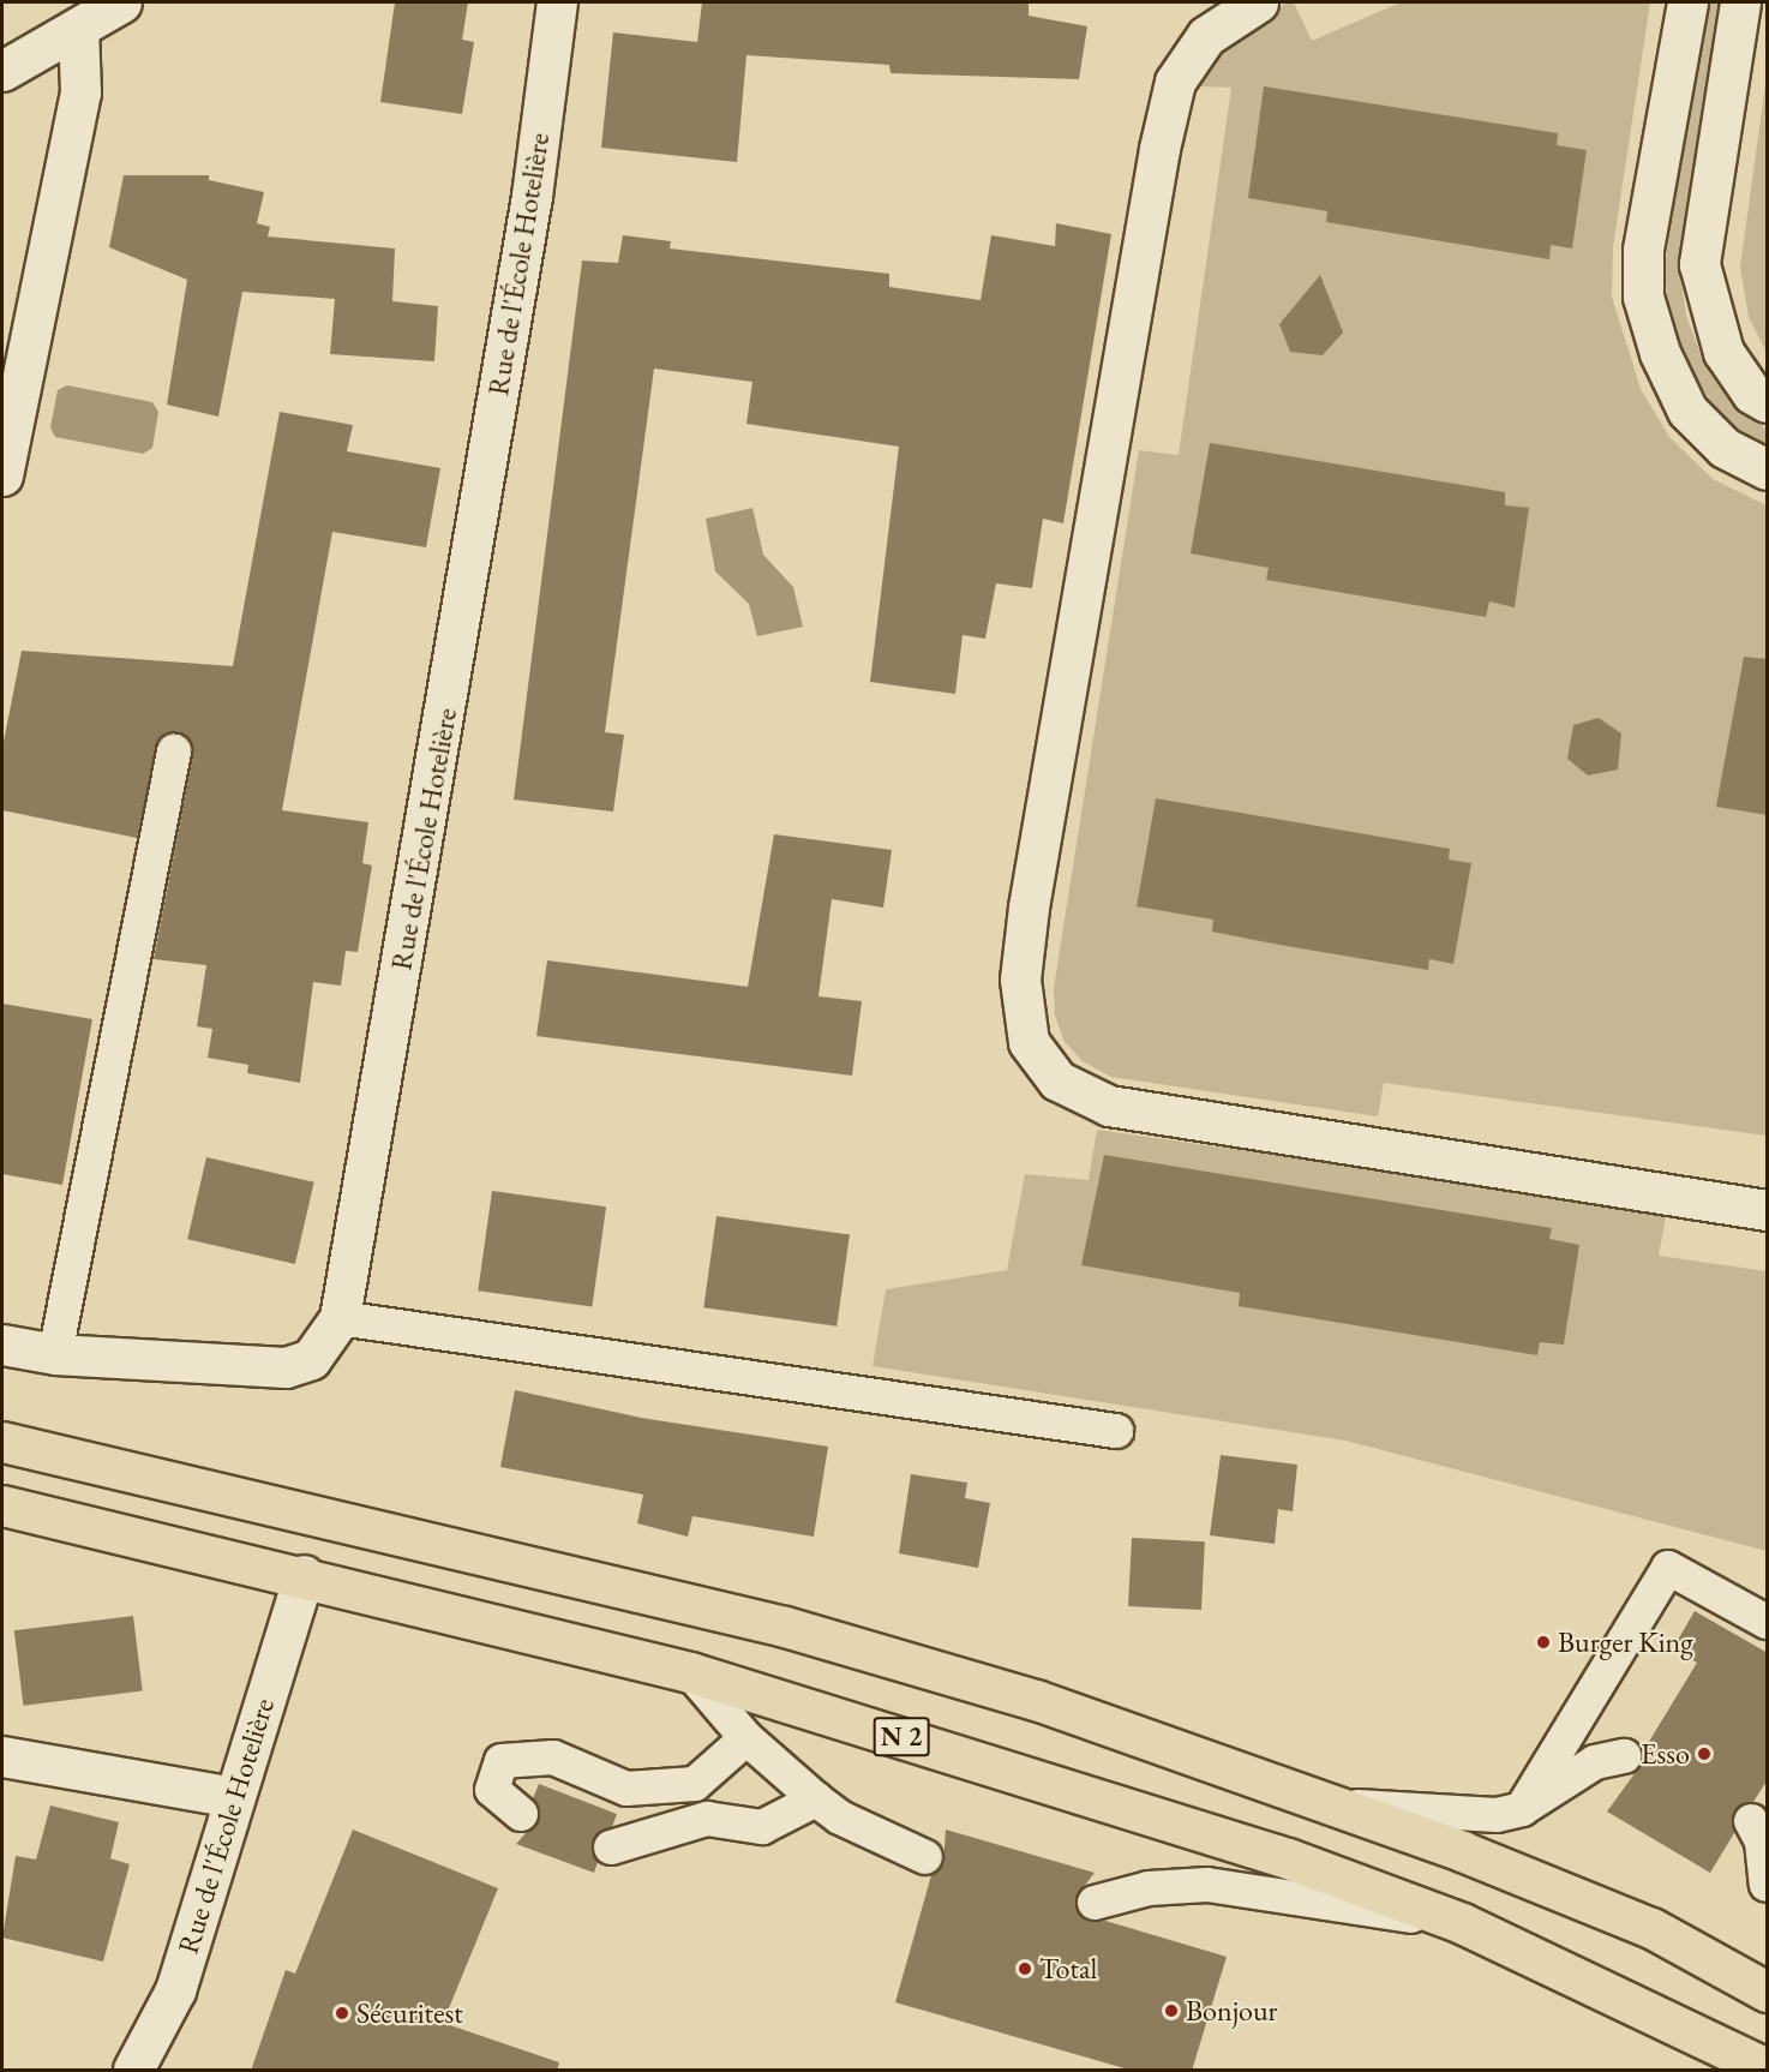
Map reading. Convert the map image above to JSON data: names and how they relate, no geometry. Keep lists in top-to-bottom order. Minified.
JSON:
{"streets":{"highway":["N 2"],"street":["Rue de l'École Hotelière"]},"crossings":[["Rue de l'École Hotelière","N 2"]],"places":["Burger King","Esso","Total","Bonjour","Sécuritest"]}
